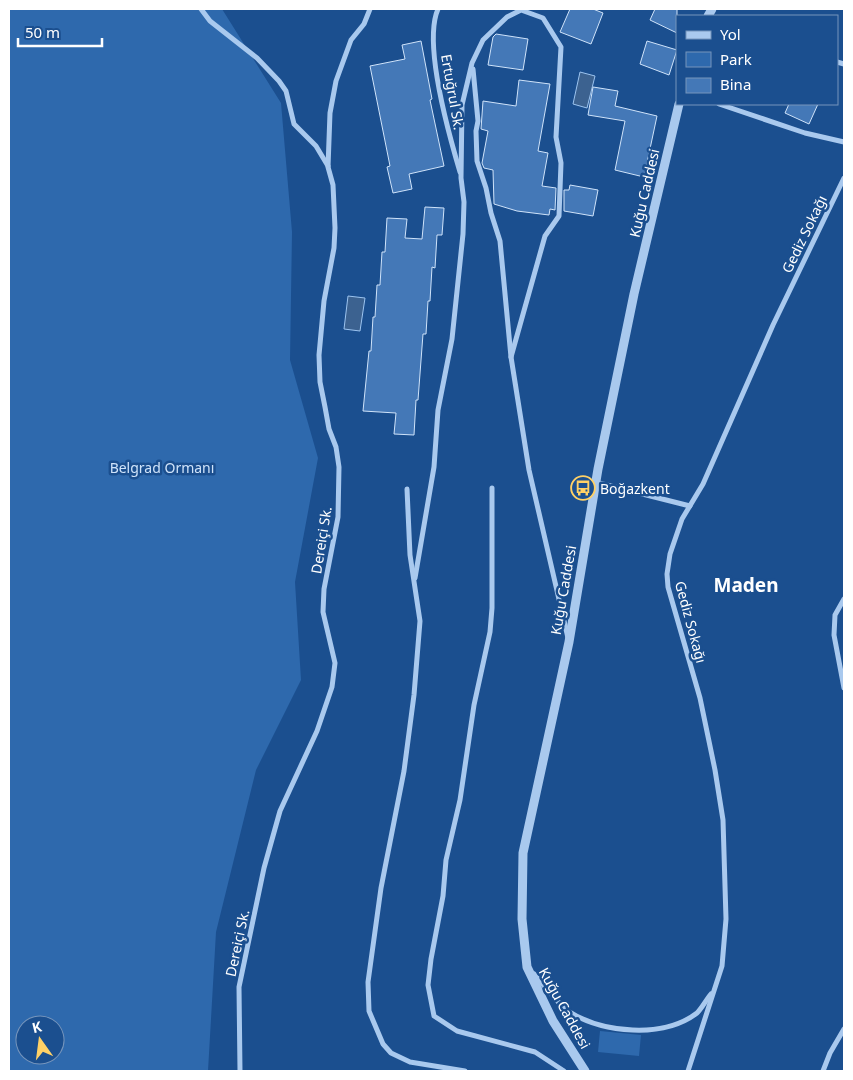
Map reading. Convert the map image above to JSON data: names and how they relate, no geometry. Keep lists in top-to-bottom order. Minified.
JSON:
{"streets":{"street":["Ertuğrul Sk.","Kuğu Caddesi","Gediz Sokağı","Dereiçi Sk."]},"districts":["Maden"],"parks":["Belgrad Ormanı"],"places":{"bus stop":["Boğazkent"]},"legend":["Yol","Park","Bina"],"scale_bar":"50 m","north":"top"}
